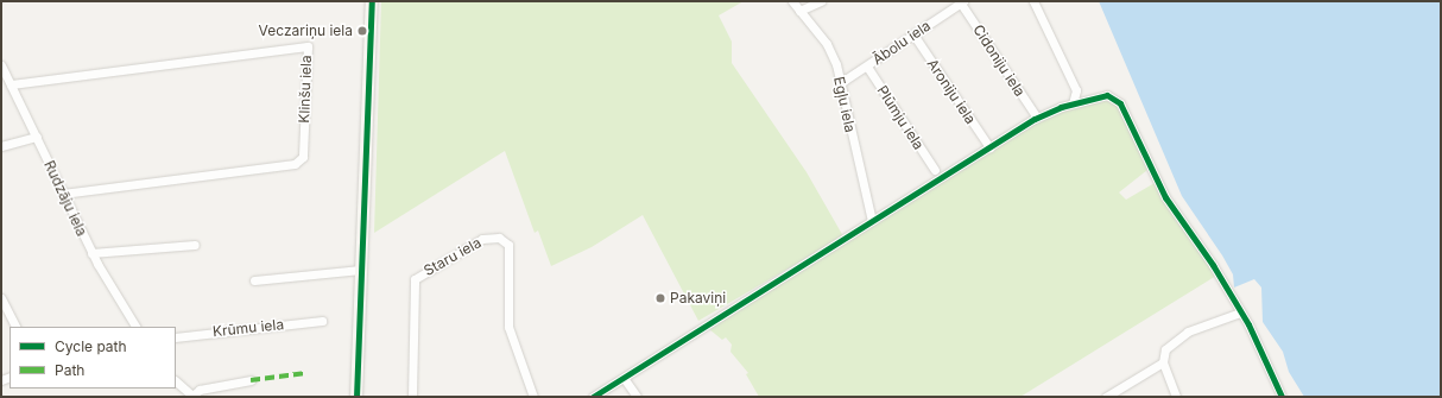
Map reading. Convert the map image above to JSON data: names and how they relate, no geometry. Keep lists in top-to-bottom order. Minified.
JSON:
{"streets":{"street":["Ābolu iela","Cidoniju iela","Klinšu iela","Aroniju iela","Egļu iela","Plūmju iela","Rudzāju iela","Staru iela","Krūmu iela"]},"crossings":[["Ābolu iela","Cidoniju iela"],["Ābolu iela","Aroniju iela"],["Ābolu iela","Egļu iela"],["Ābolu iela","Plūmju iela"],["Klinšu iela","Rudzāju iela"]],"places":["Veczariņu iela","Pakaviņi"],"legend":["Cycle path","Path"]}
